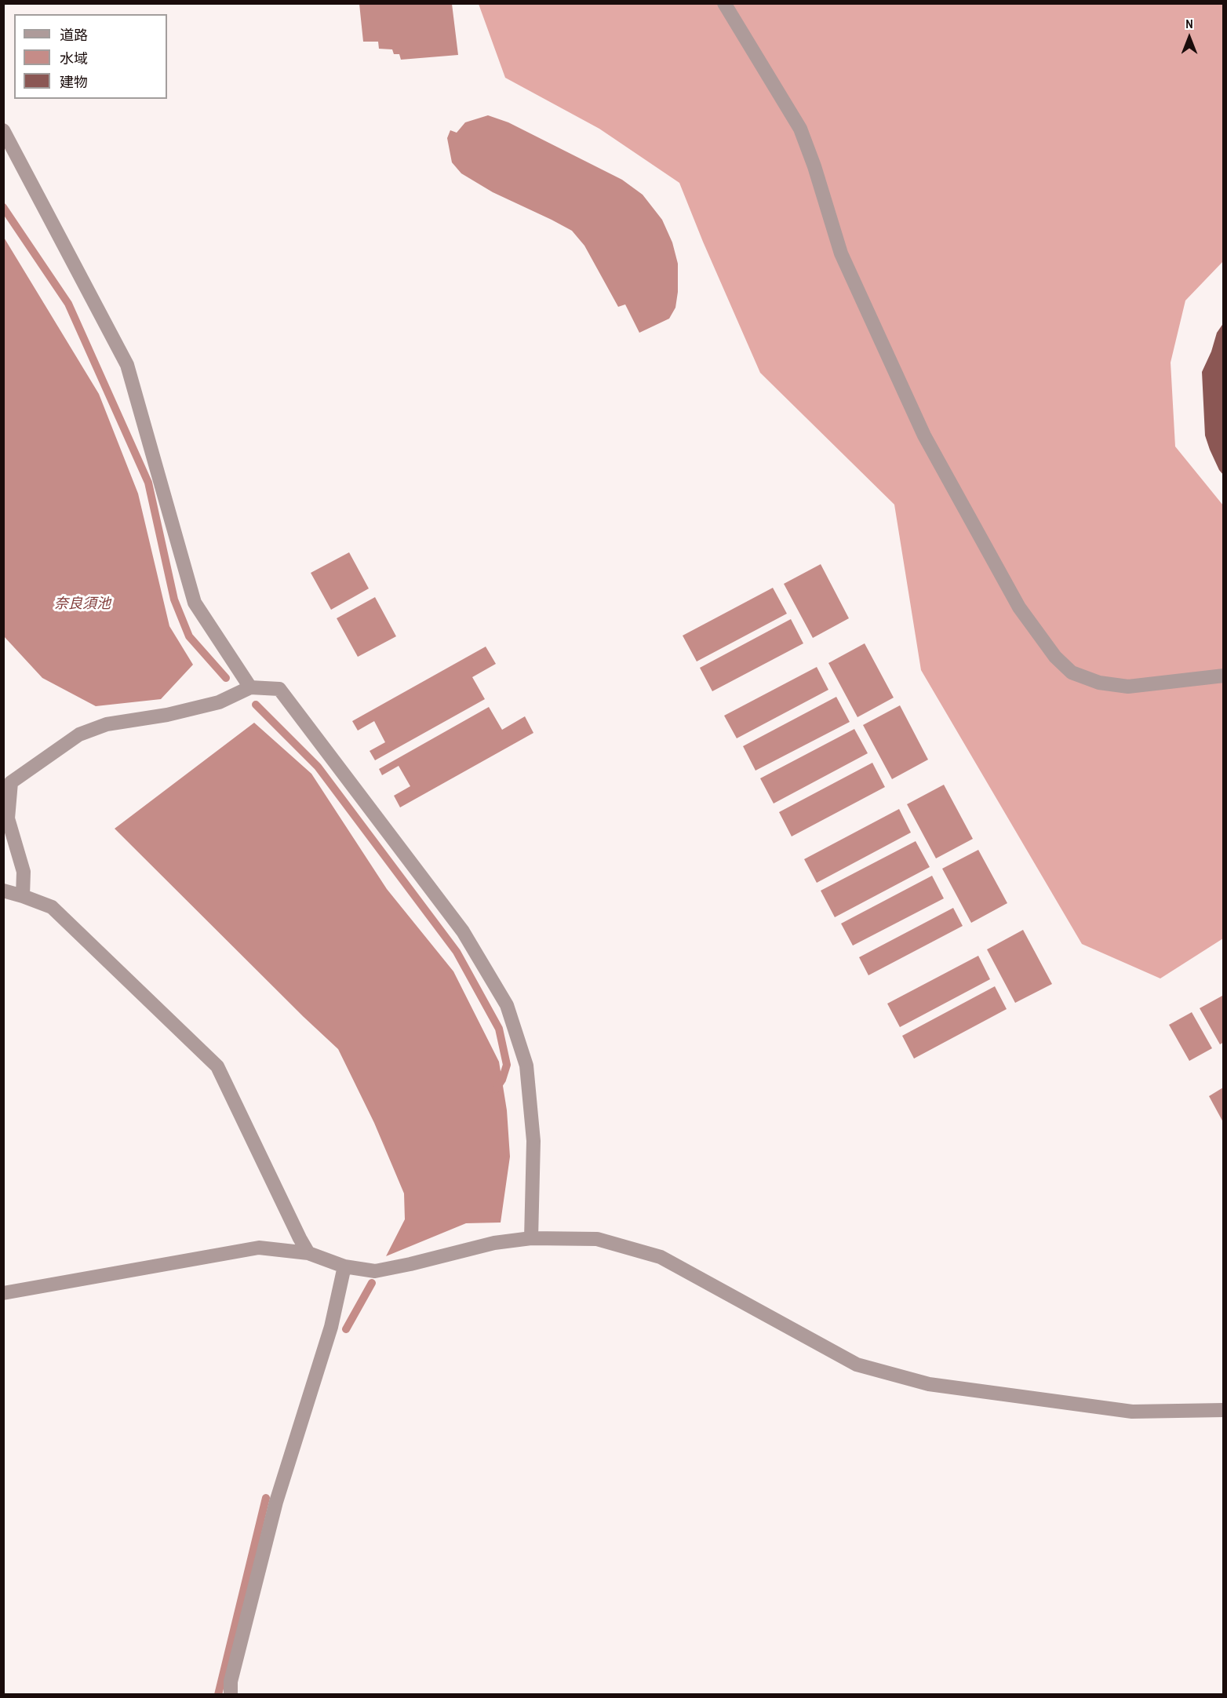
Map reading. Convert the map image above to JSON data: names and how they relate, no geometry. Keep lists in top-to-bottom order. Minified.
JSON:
{"water":["奈良須池"],"legend":["道路","水域","建物"],"north":"top"}
